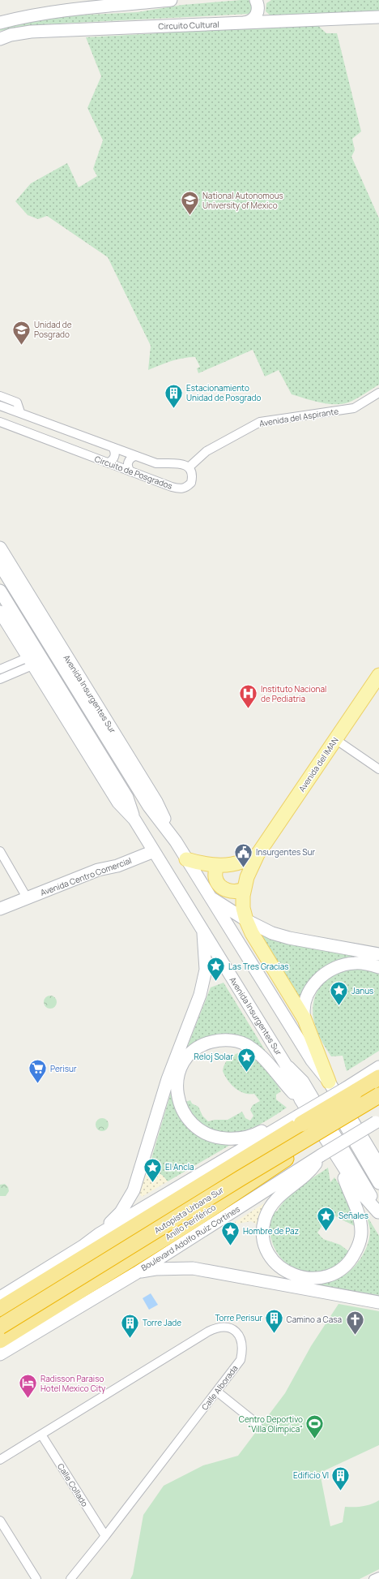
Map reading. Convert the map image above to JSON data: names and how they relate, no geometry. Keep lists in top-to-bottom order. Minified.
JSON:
{"streets":{"highway":["Autopista Urbana Sur","Anillo Periférico"],"main road":["Circuito Cultural","Avenida Insurgentes Sur","Avenida del IMAN","Avenida Centro Comercial","Boulevard Adolfo Ruiz Cortines"],"street":["Avenida del Aspirante","Circuito de Posgrados","Calle Alborada","Calle Collado"]},"crossings":[["Avenida del Aspirante","Circuito de Posgrados"],["Avenida Insurgentes Sur","Avenida del IMAN"],["Avenida Insurgentes Sur","Avenida Centro Comercial"],["Calle Alborada","Calle Collado"]],"places":{"school or university":["National Autonomous University of Mexico","Unidad de Posgrado"],"building":["Estacionamiento Unidad de Posgrado","Torre Perisur","Torre Jade","Edificio VI"],"hospital":["Instituto Nacional de Pediatria"],"public building":["Insurgentes Sur"],"place":["Las Tres Gracias","Janus","Reloj Solar","El Ancla","Señales","Hombre de Paz"],"supermarket":["Perisur"],"church":["Camino a Casa"],"hotel":["Radisson Paraiso Hotel Mexico City"],"sports":["Centro Deportivo \"Villa Olímpica\""]}}
